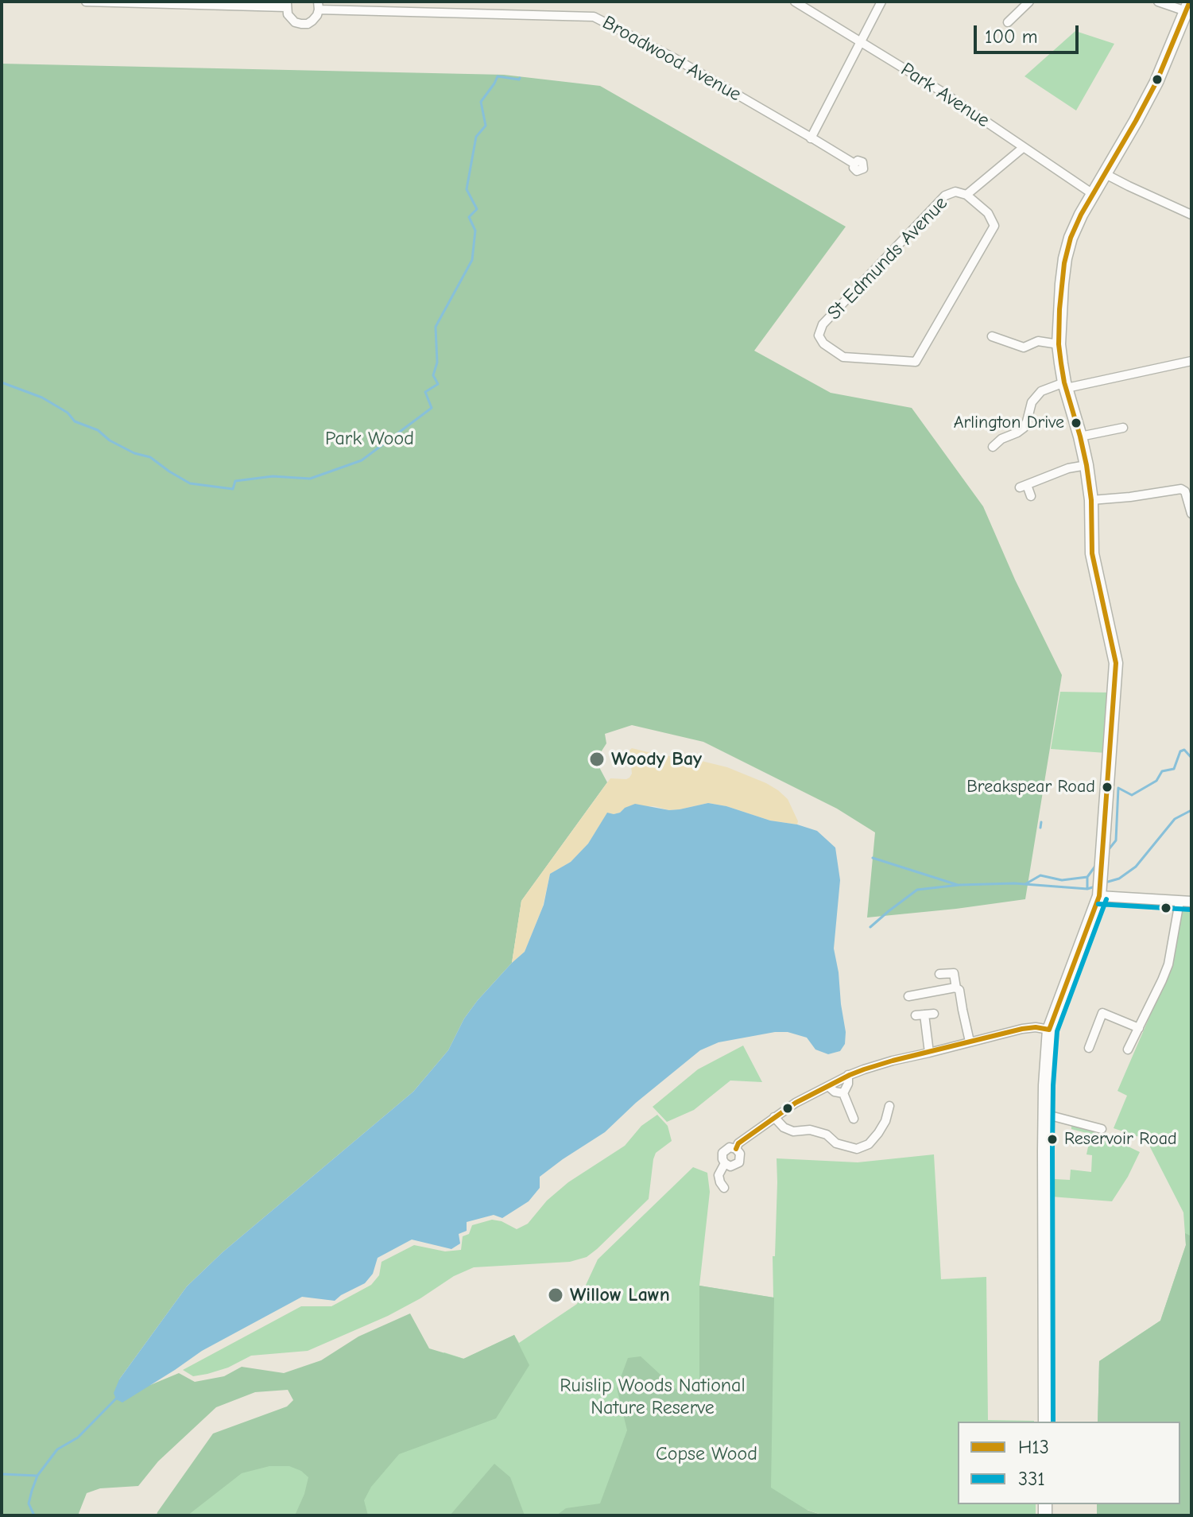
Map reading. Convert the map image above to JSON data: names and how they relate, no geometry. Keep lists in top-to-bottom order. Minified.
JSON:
{"streets":{"street":["Broadwood Avenue","Park Avenue","St Edmunds Avenue"]},"crossings":[["Park Avenue","St Edmunds Avenue"]],"parks":["Park Wood","Ruislip Woods National Nature Reserve","Copse Wood"],"places":["Arlington Drive","Woody Bay","Breakspear Road","Reservoir Road","Willow Lawn"],"lines":["transit line H13","transit line 331"],"legend":["H13","331"],"scale_bar":"100 m"}
